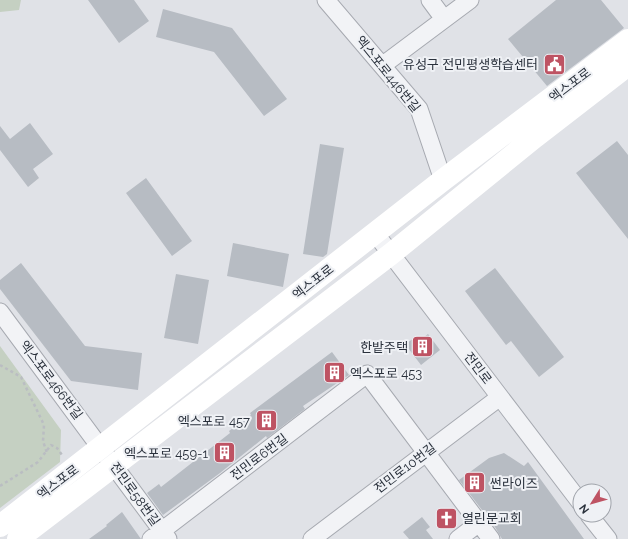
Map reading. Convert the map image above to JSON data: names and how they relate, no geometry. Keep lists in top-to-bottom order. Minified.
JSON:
{"streets":{"main road":["엑스포로"],"street":["엑스포로446번길","전민로","엑스포로466번길","전민로6번길","전민로10번길","전민로58번길"]},"crossings":[["엑스포로446번길","엑스포로"],["엑스포로","전민로"],["엑스포로","엑스포로466번길"],["엑스포로","전민로58번길"],["전민로","전민로10번길"],["엑스포로466번길","전민로58번길"],["전민로6번길","전민로10번길"],["전민로6번길","전민로58번길"]],"places":{"public building":["유성구 전민평생학습센터"],"building":["한밭주택","엑스포로 453","엑스포로 457","엑스포로 459-1","썬라이즈"],"church":["열린문교회"]},"north":"bottom left"}
